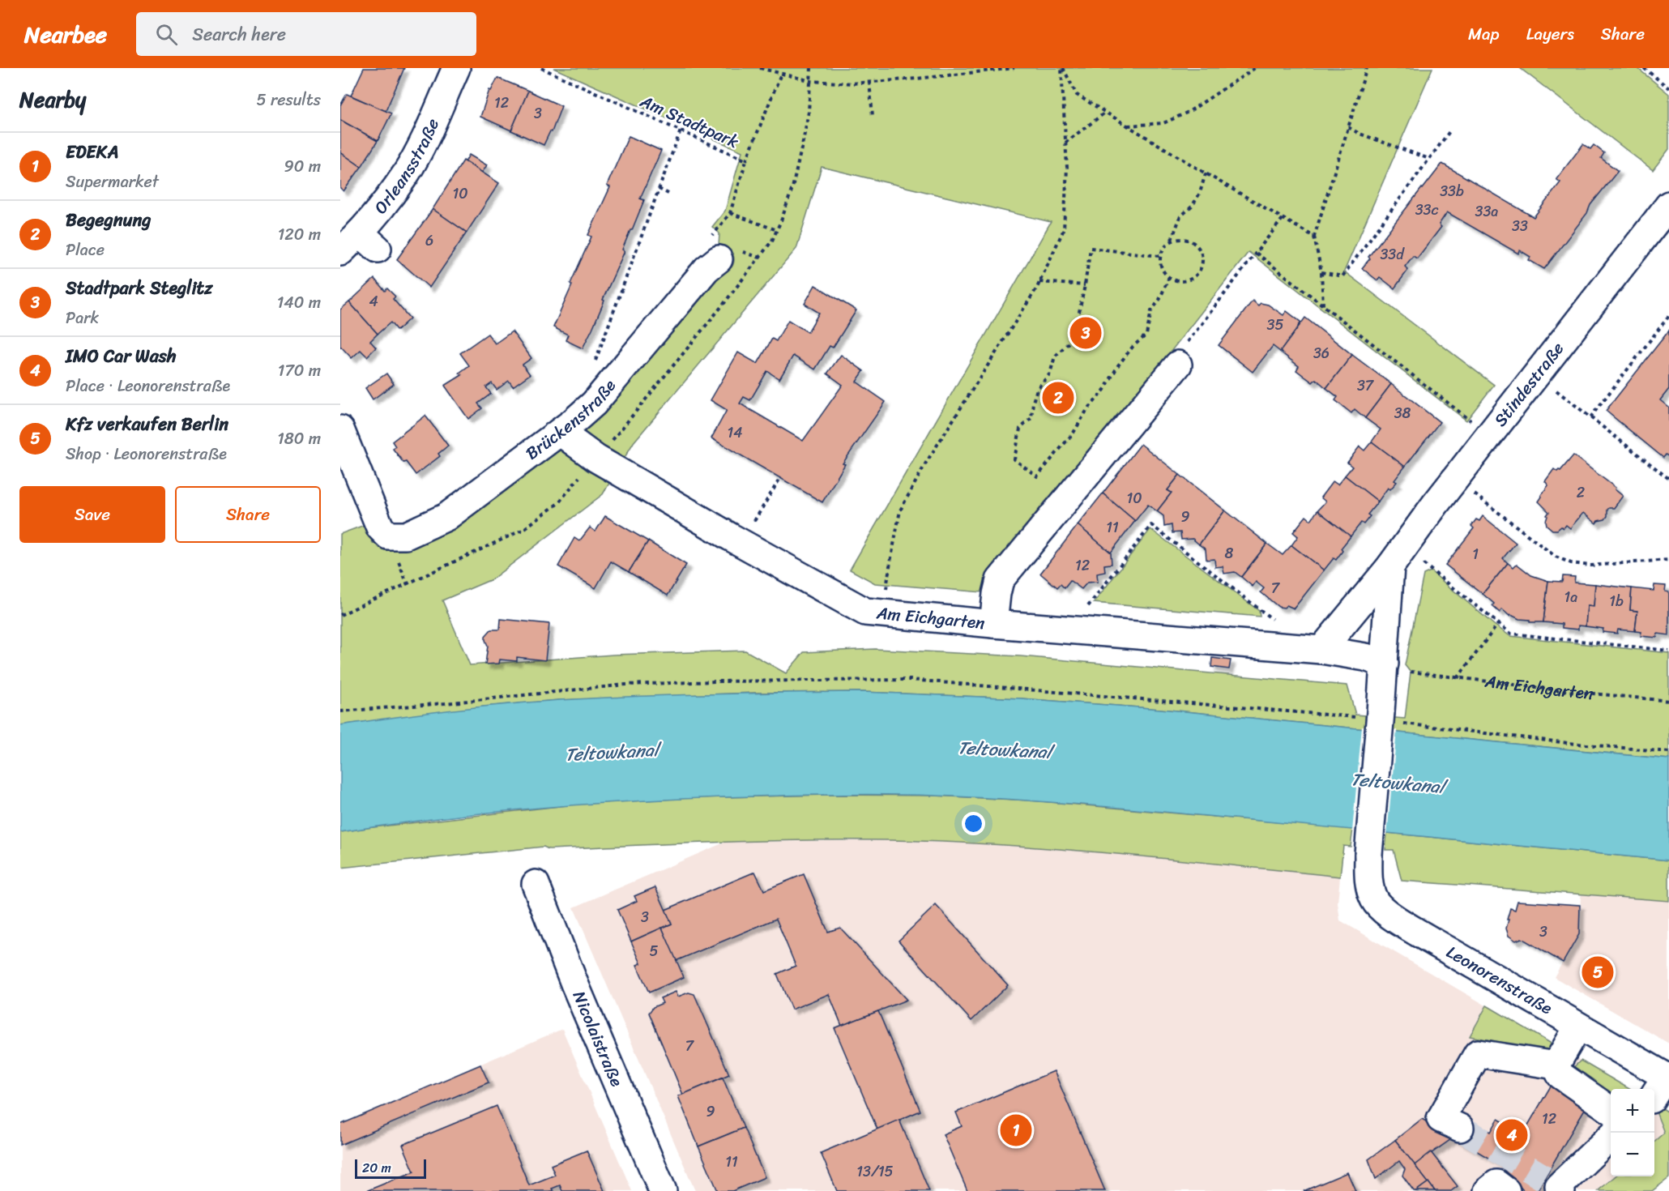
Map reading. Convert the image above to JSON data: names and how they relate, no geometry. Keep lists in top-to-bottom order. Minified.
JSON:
{"streets":{"street":["Orleansstraße","Stindestraße","Brückenstraße","Am Eichgarten","Leonorenstraße","Nicolaistraße"],"path":["Am Stadtpark"]},"crossings":[["Am Stadtpark","Brückenstraße"],["Stindestraße","Am Eichgarten"],["Brückenstraße","Am Eichgarten"]],"water":["Teltowkanal"],"house_numbers":["12","3","33b","10","33c","33a","33","6","33d","4","35","36","37","38","14","2","10","9","11","8","1","12","7","1a","1b","3","3","5","7","9","12","11","13/15"],"scale_bar":"20 m","page":{"header":"Nearbee","search":"Search here","nav":["Map","Layers","Share"],"heading":["Nearby","5 results"],"list":[{"mark":"1","name":"EDEKA","note":"Supermarket","value":"90 m"},{"mark":"2","name":"Begegnung","note":"Place","value":"120 m"},{"mark":"3","name":"Stadtpark Steglitz","note":"Park","value":"140 m"},{"mark":"4","name":"IMO Car Wash","note":"Place · Leonorenstraße","value":"170 m"},{"mark":"5","name":"Kfz verkaufen Berlin","note":"Shop · Leonorenstraße","value":"180 m"}],"pins":["3","2","5","1","4"],"buttons":["Save","Share"],"map_buttons":["+","−"],"scale":"20 m"}}
